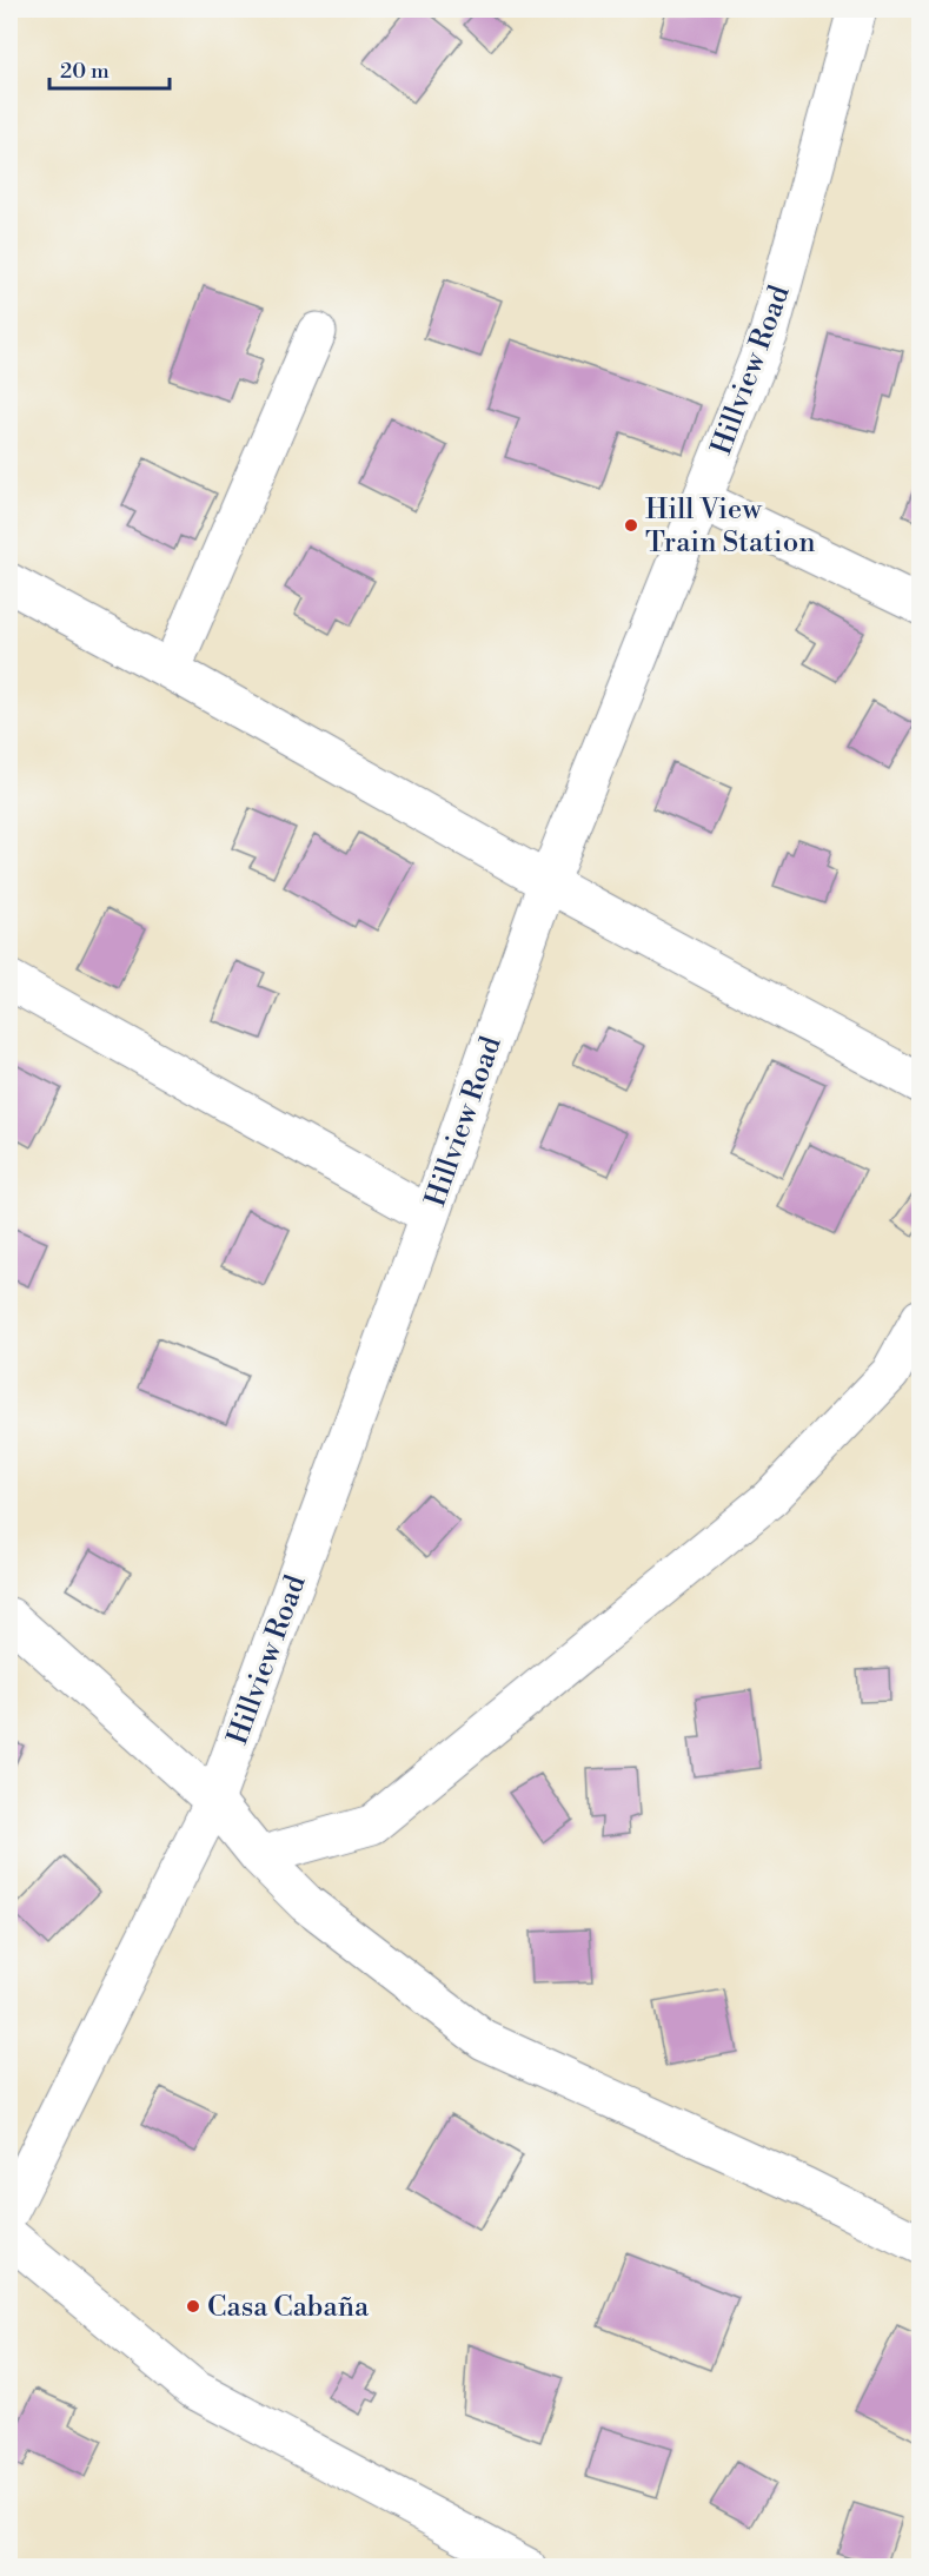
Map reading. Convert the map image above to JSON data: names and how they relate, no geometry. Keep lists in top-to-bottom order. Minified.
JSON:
{"streets":{"street":["Hillview Road"]},"places":["Hill View Train Station","Casa Cabaña"],"scale_bar":"20 m"}
